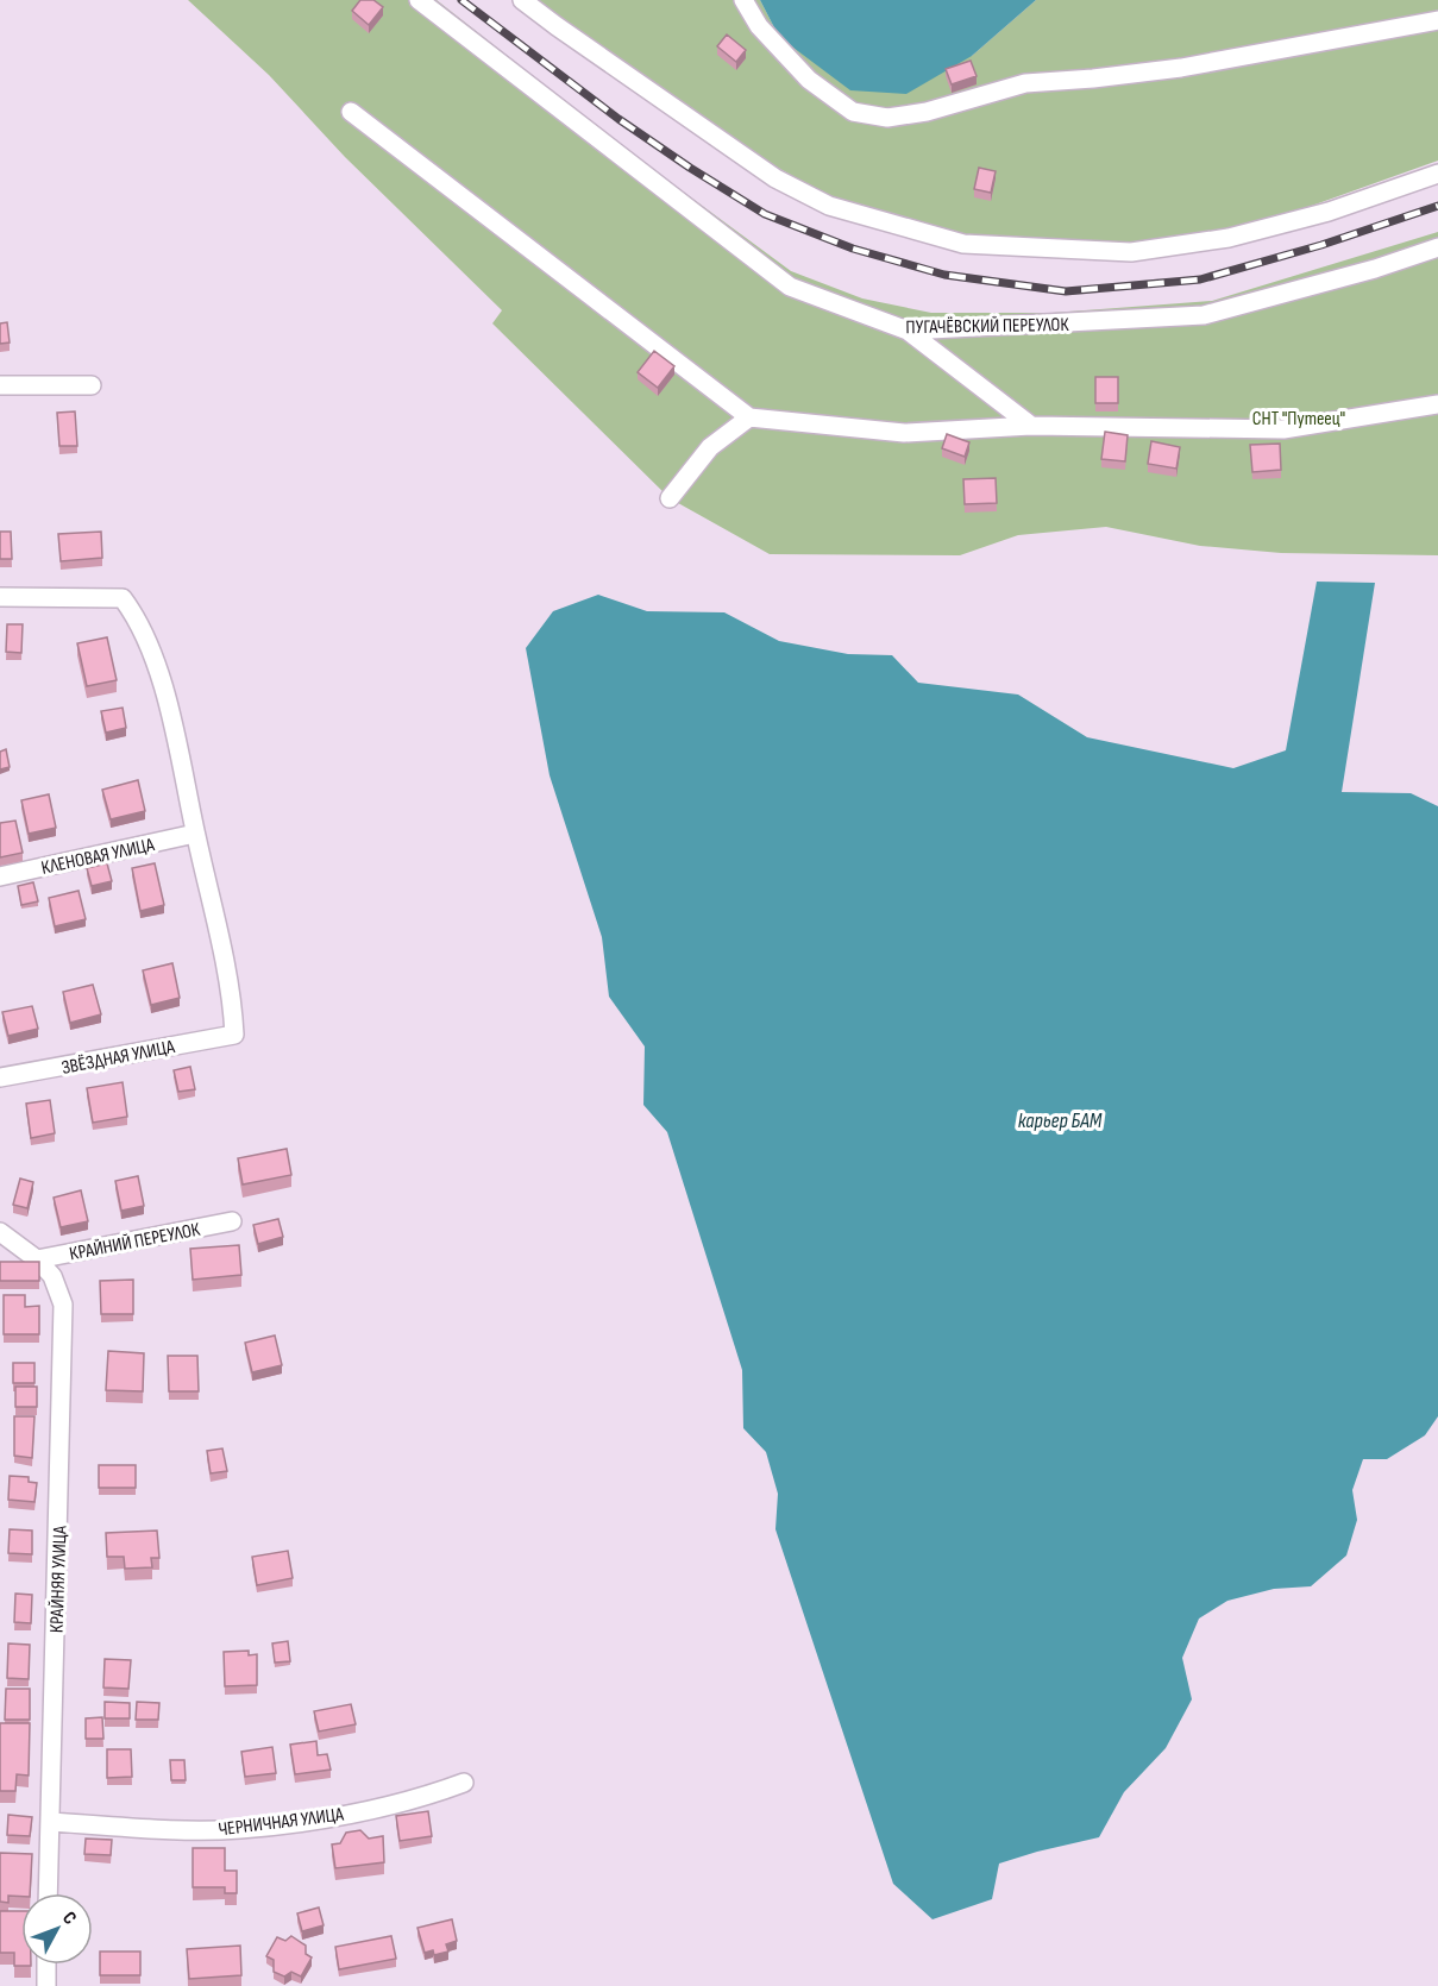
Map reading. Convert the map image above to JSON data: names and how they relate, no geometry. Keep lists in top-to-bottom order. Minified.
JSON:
{"streets":{"street":["ПУГАЧЁВСКИЙ ПЕРЕУЛОК","КЛЕНОВАЯ УЛИЦА","ЗВЁЗДНАЯ УЛИЦА","КРАЙНИЙ ПЕРЕУЛОК","КРАЙНЯЯ УЛИЦА","ЧЕРНИЧНАЯ УЛИЦА"]},"crossings":[["КЛЕНОВАЯ УЛИЦА","ЗВЁЗДНАЯ УЛИЦА"],["КРАЙНИЙ ПЕРЕУЛОК","КРАЙНЯЯ УЛИЦА"],["КРАЙНЯЯ УЛИЦА","ЧЕРНИЧНАЯ УЛИЦА"]],"water":["карьер БАМ"],"parks":["СНТ \"Путеец\""],"north":"top right"}
